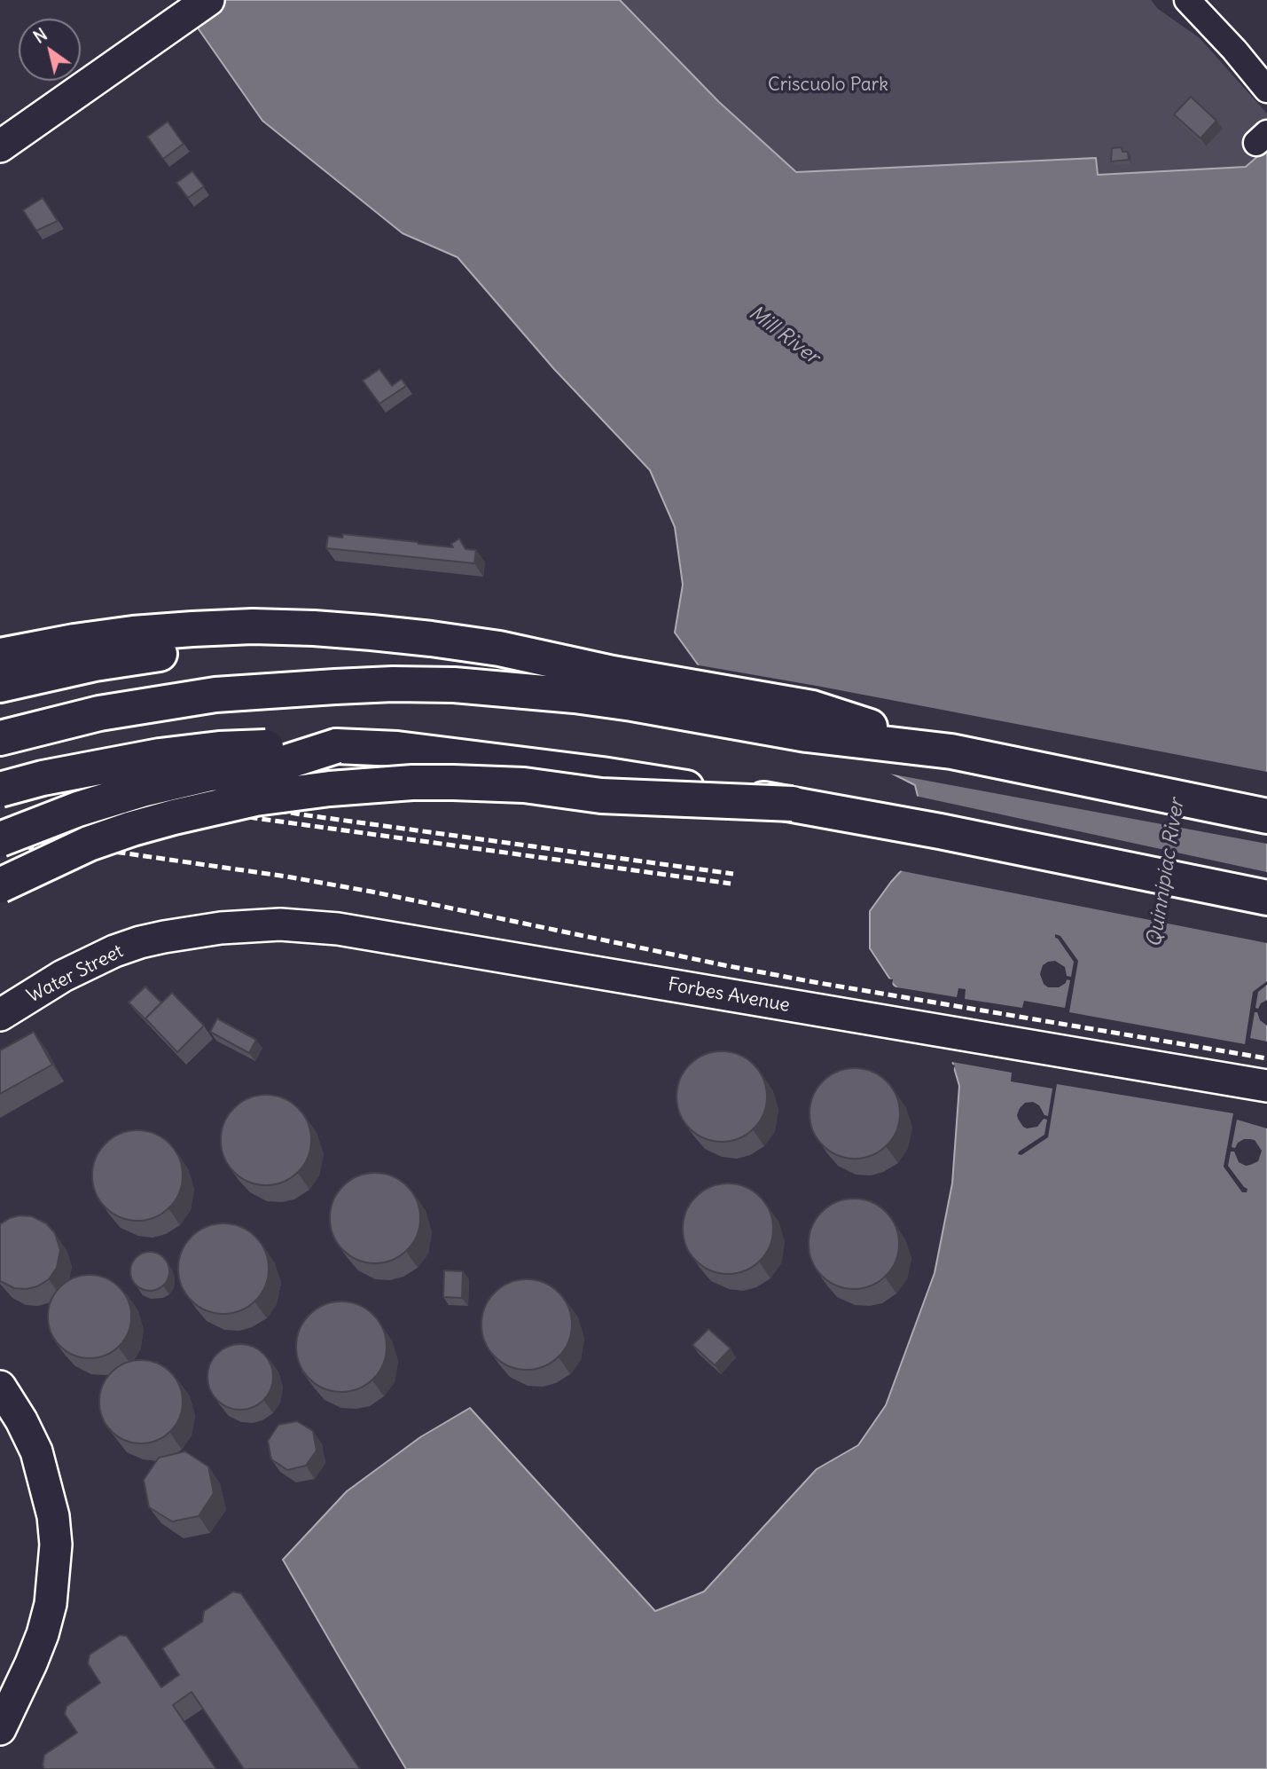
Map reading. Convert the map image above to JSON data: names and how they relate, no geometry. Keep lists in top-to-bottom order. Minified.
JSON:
{"streets":{"main road":["Water Street","Forbes Avenue"]},"crossings":[["Water Street","Forbes Avenue"]],"water":["Mill River","Quinnipiac River"],"parks":["Criscuolo Park"],"north":"top left"}
